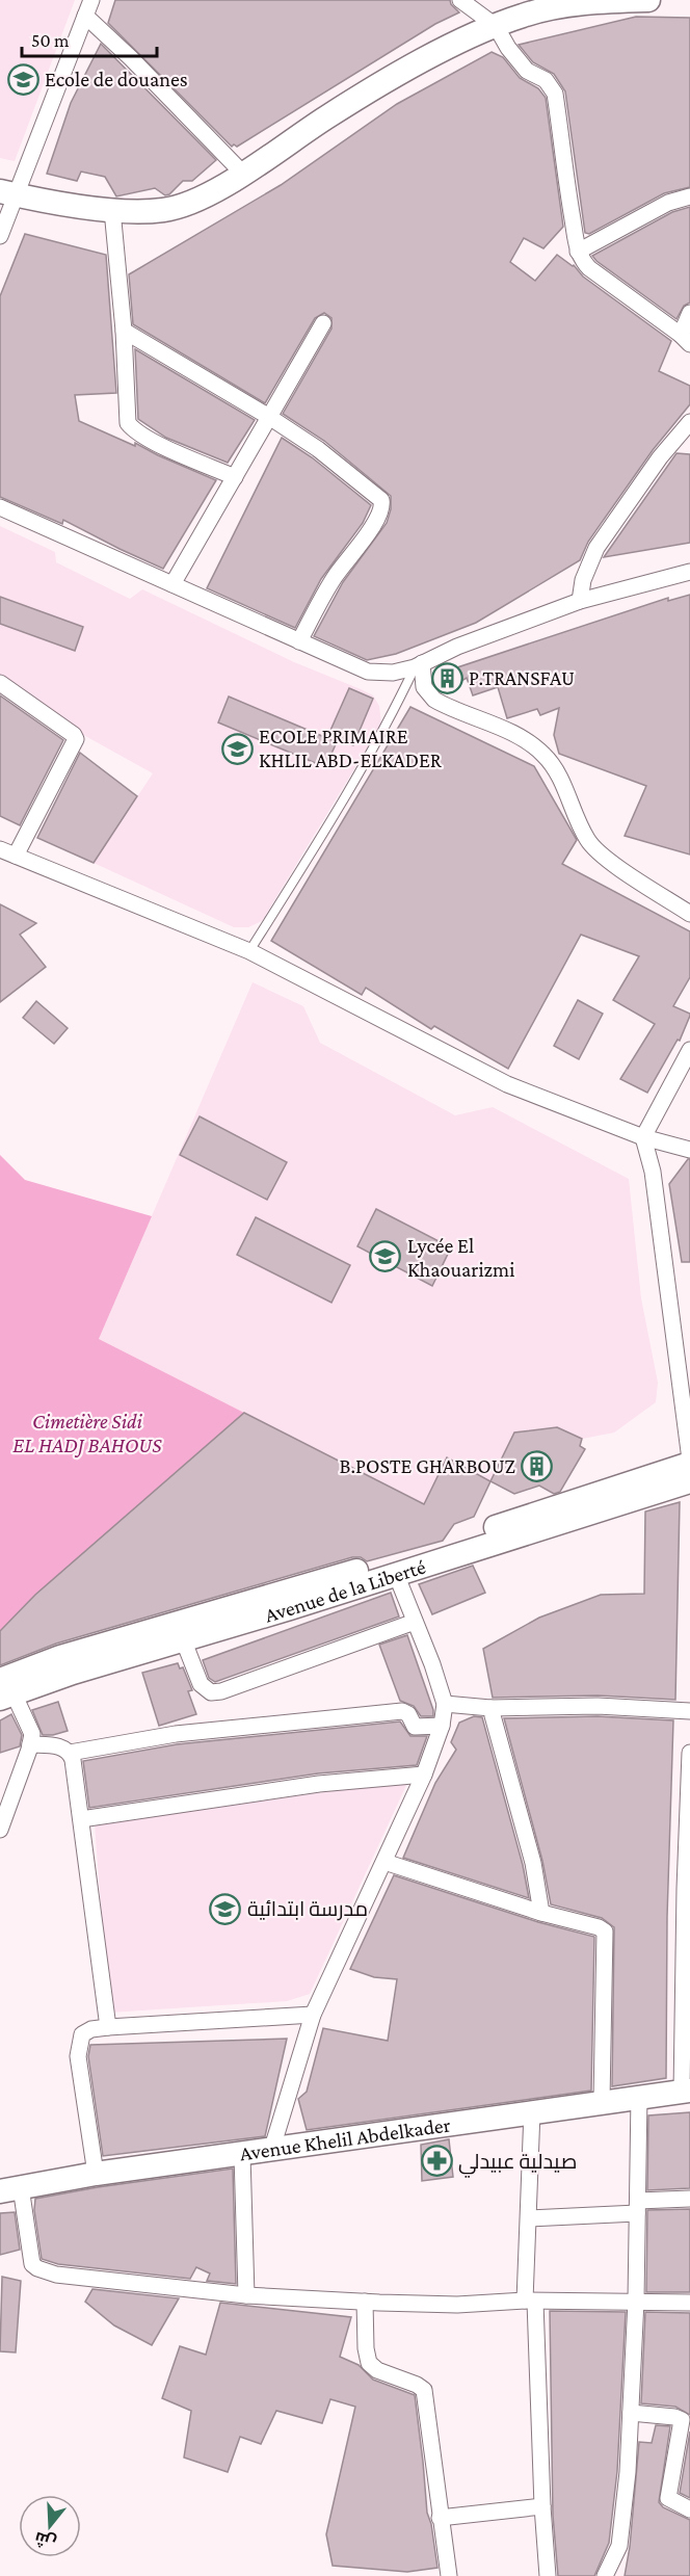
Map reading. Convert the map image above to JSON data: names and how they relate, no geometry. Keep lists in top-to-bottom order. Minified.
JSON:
{"streets":{"street":["Avenue de la Liberté","Avenue Khelil Abdelkader"]},"parks":["Cimetière Sidi EL HADJ BAHOUS"],"places":{"school or university":["Ecole de douanes","ECOLE PRIMAIRE KHLIL ABD-ELKADER","Lycée El Khaouarizmi","مدرسة ابتدائية"],"building":["P.TRANSFAU","B.POSTE GHARBOUZ"],"pharmacy":["صيدلية عبيدلي"]},"scale_bar":"50 m","north":"bottom"}
